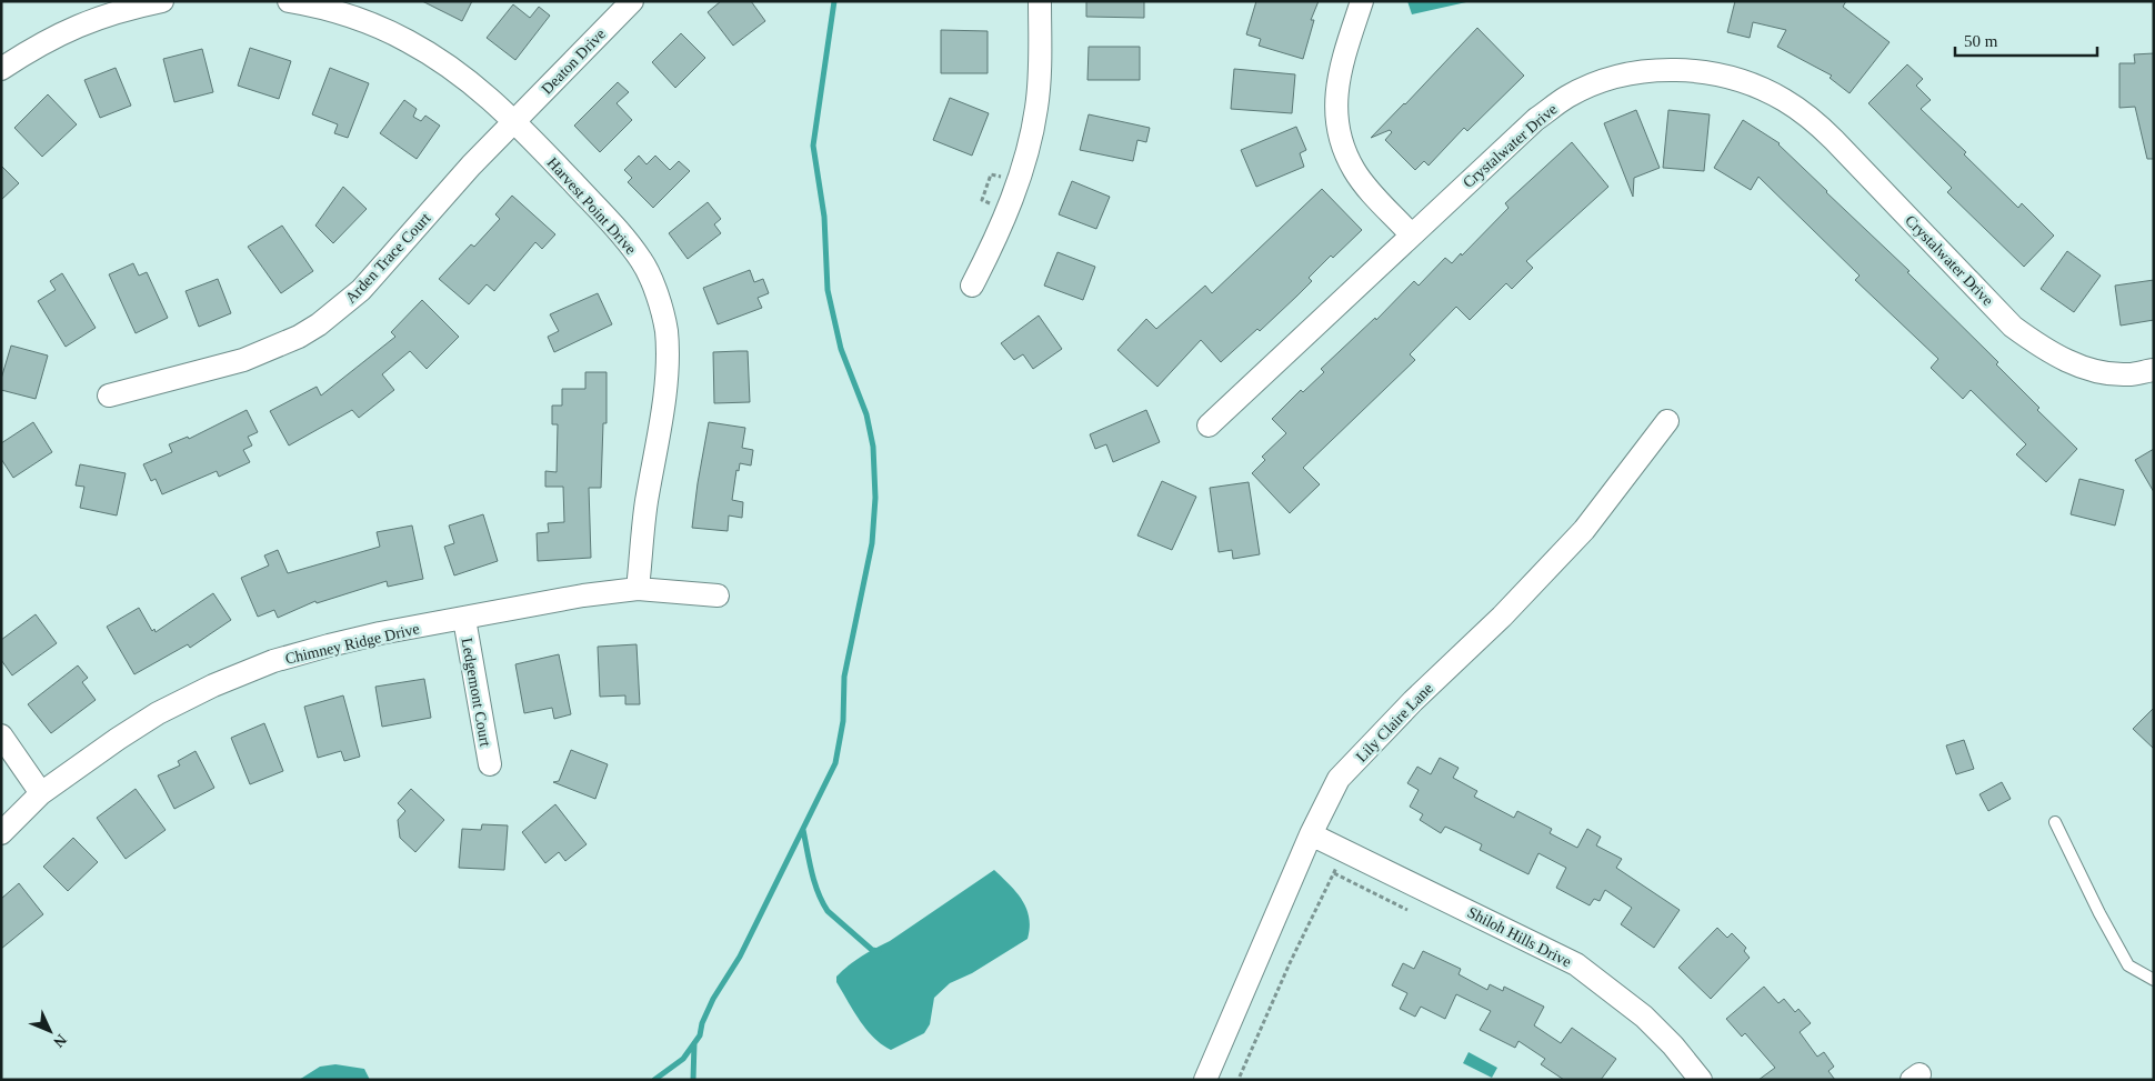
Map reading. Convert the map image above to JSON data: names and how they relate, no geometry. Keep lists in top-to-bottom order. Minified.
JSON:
{"streets":{"street":["Deaton Drive","Crystalwater Drive","Harvest Point Drive","Arden Trace Court","Chimney Ridge Drive","Ledgemont Court","Lily Claire Lane","Shiloh Hills Drive"]},"crossings":[["Deaton Drive","Harvest Point Drive"],["Deaton Drive","Arden Trace Court"],["Harvest Point Drive","Arden Trace Court"],["Harvest Point Drive","Chimney Ridge Drive"],["Chimney Ridge Drive","Ledgemont Court"],["Lily Claire Lane","Shiloh Hills Drive"]],"scale_bar":"50 m","north":"bottom right"}
